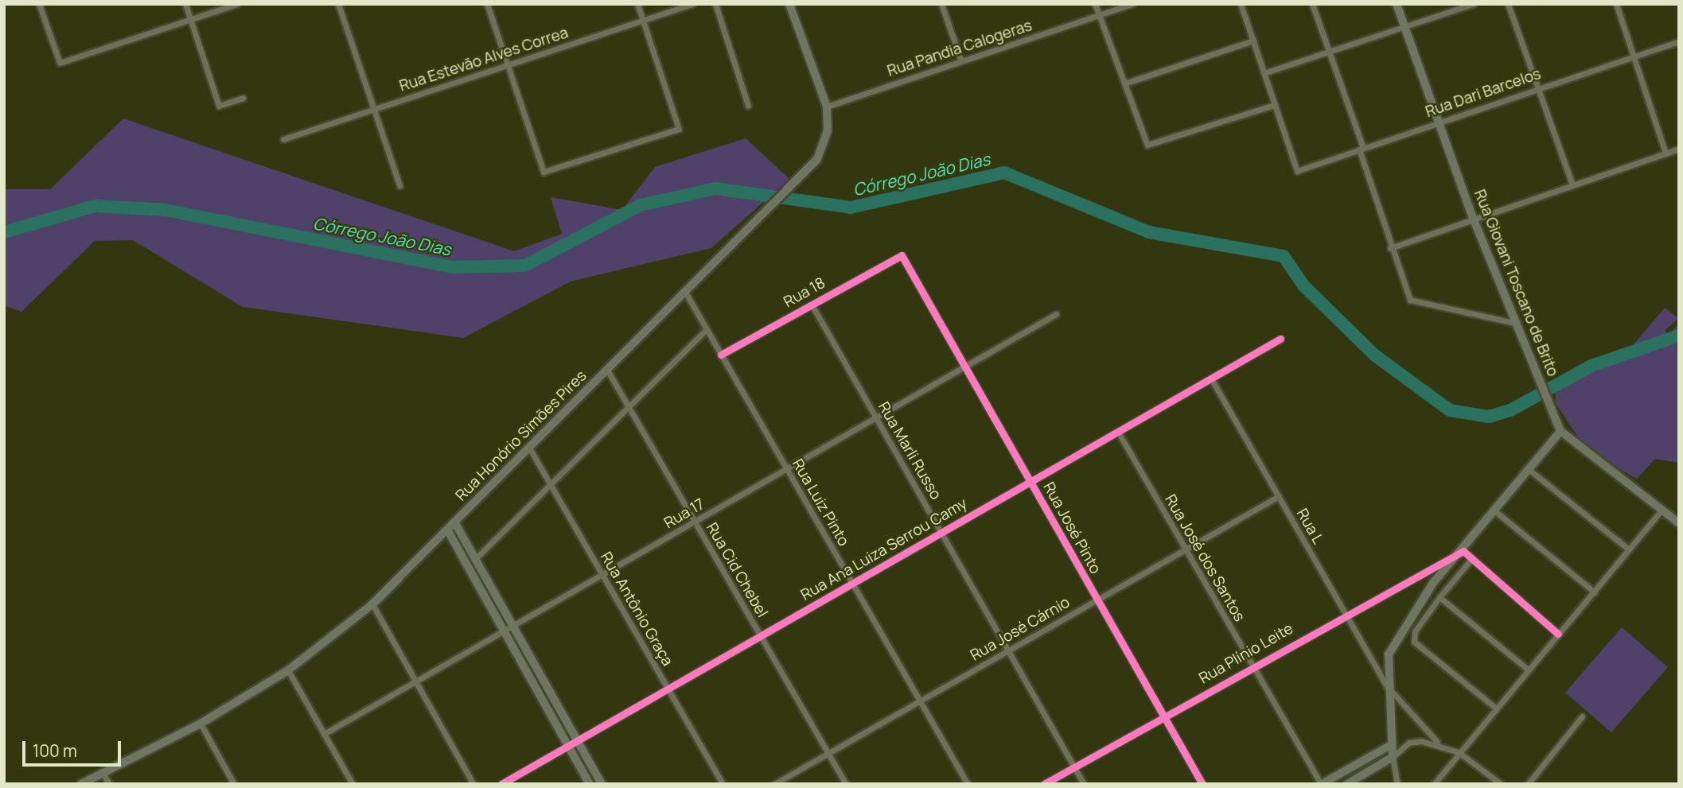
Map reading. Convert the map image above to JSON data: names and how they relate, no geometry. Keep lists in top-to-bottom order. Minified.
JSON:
{"streets":{"main road":["Rua Giovani Toscano de Brito","Rua Honório Simões Pires"],"street":["Rua Pandia Calogeras","Rua Estevão Alves Correa","Rua Dari Barcelos","Rua 18","Rua Marli Russo","Rua Luiz Pinto","Rua 17","Rua L","Rua José Pinto","Rua Ana Luiza Serrou Camy","Rua José dos Santos","Rua Cid Chebel","Rua Antônio Graça","Rua José Cárnio","Rua Plínio Leite"]},"crossings":[["Rua Pandia Calogeras","Rua Honório Simões Pires"],["Rua Dari Barcelos","Rua Giovani Toscano de Brito"],["Rua 18","Rua Marli Russo"],["Rua 18","Rua Luiz Pinto"],["Rua 18","Rua José Pinto"],["Rua Honório Simões Pires","Rua Luiz Pinto"],["Rua Honório Simões Pires","Rua Cid Chebel"],["Rua Honório Simões Pires","Rua Antônio Graça"],["Rua Marli Russo","Rua 17"],["Rua Marli Russo","Rua Ana Luiza Serrou Camy"],["Rua Marli Russo","Rua José Cárnio"],["Rua Marli Russo","Rua Plínio Leite"],["Rua Luiz Pinto","Rua 17"],["Rua Luiz Pinto","Rua Ana Luiza Serrou Camy"],["Rua Luiz Pinto","Rua José Cárnio"],["Rua 17","Rua José Pinto"],["Rua 17","Rua Cid Chebel"],["Rua 17","Rua Antônio Graça"],["Rua L","Rua Ana Luiza Serrou Camy"],["Rua L","Rua José Cárnio"],["Rua L","Rua Plínio Leite"],["Rua José Pinto","Rua Ana Luiza Serrou Camy"],["Rua José Pinto","Rua José Cárnio"],["Rua José Pinto","Rua Plínio Leite"],["Rua Ana Luiza Serrou Camy","Rua José dos Santos"],["Rua Ana Luiza Serrou Camy","Rua Cid Chebel"],["Rua Ana Luiza Serrou Camy","Rua Antônio Graça"],["Rua José dos Santos","Rua José Cárnio"],["Rua José dos Santos","Rua Plínio Leite"],["Rua Cid Chebel","Rua José Cárnio"]],"water":["Córrego João Dias"],"scale_bar":"100 m"}
